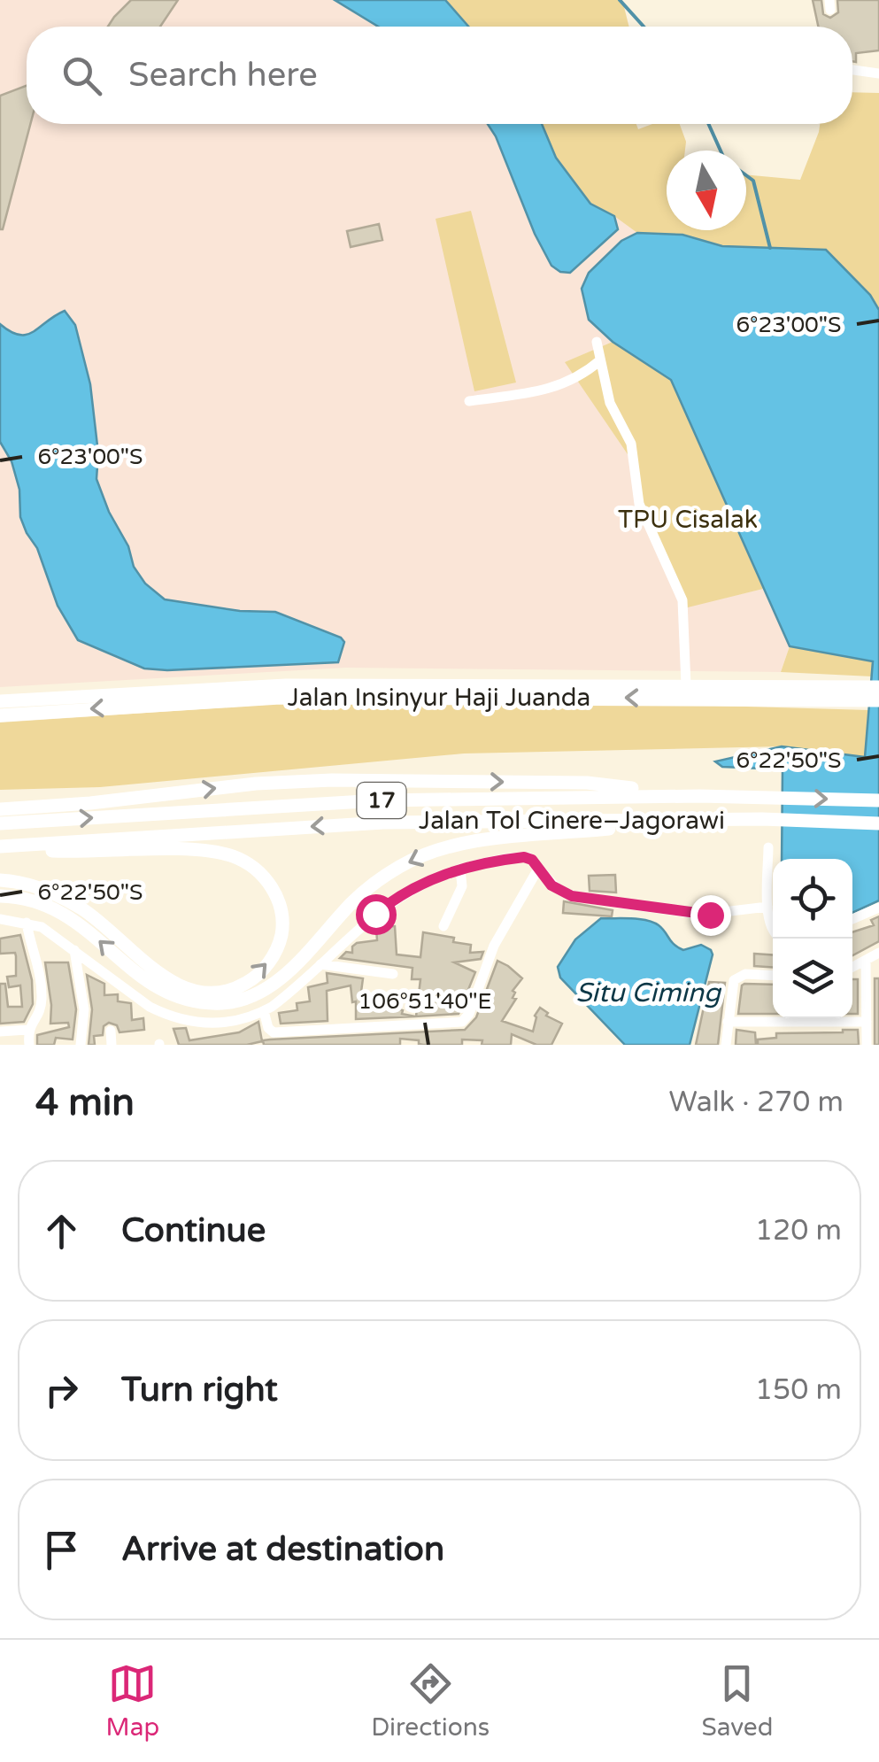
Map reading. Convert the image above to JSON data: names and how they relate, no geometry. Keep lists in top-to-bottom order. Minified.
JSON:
{"streets":{"highway":["Jalan Insinyur Haji Juanda","17","Jalan Tol Cinere–Jagorawi"]},"water":["Situ Ciming"],"parks":["TPU Cisalak"],"north":"bottom","page":{"search":"Search here","heading":["4 min","Walk · 270 m"],"list":[["Continue","120 m"],["Turn right","150 m"],"Arrive at destination"],"nav":["Map","Directions","Saved"]},"coordinates":["6°23'00\"S","6°22'50\"S","106°51'40\"E"]}
